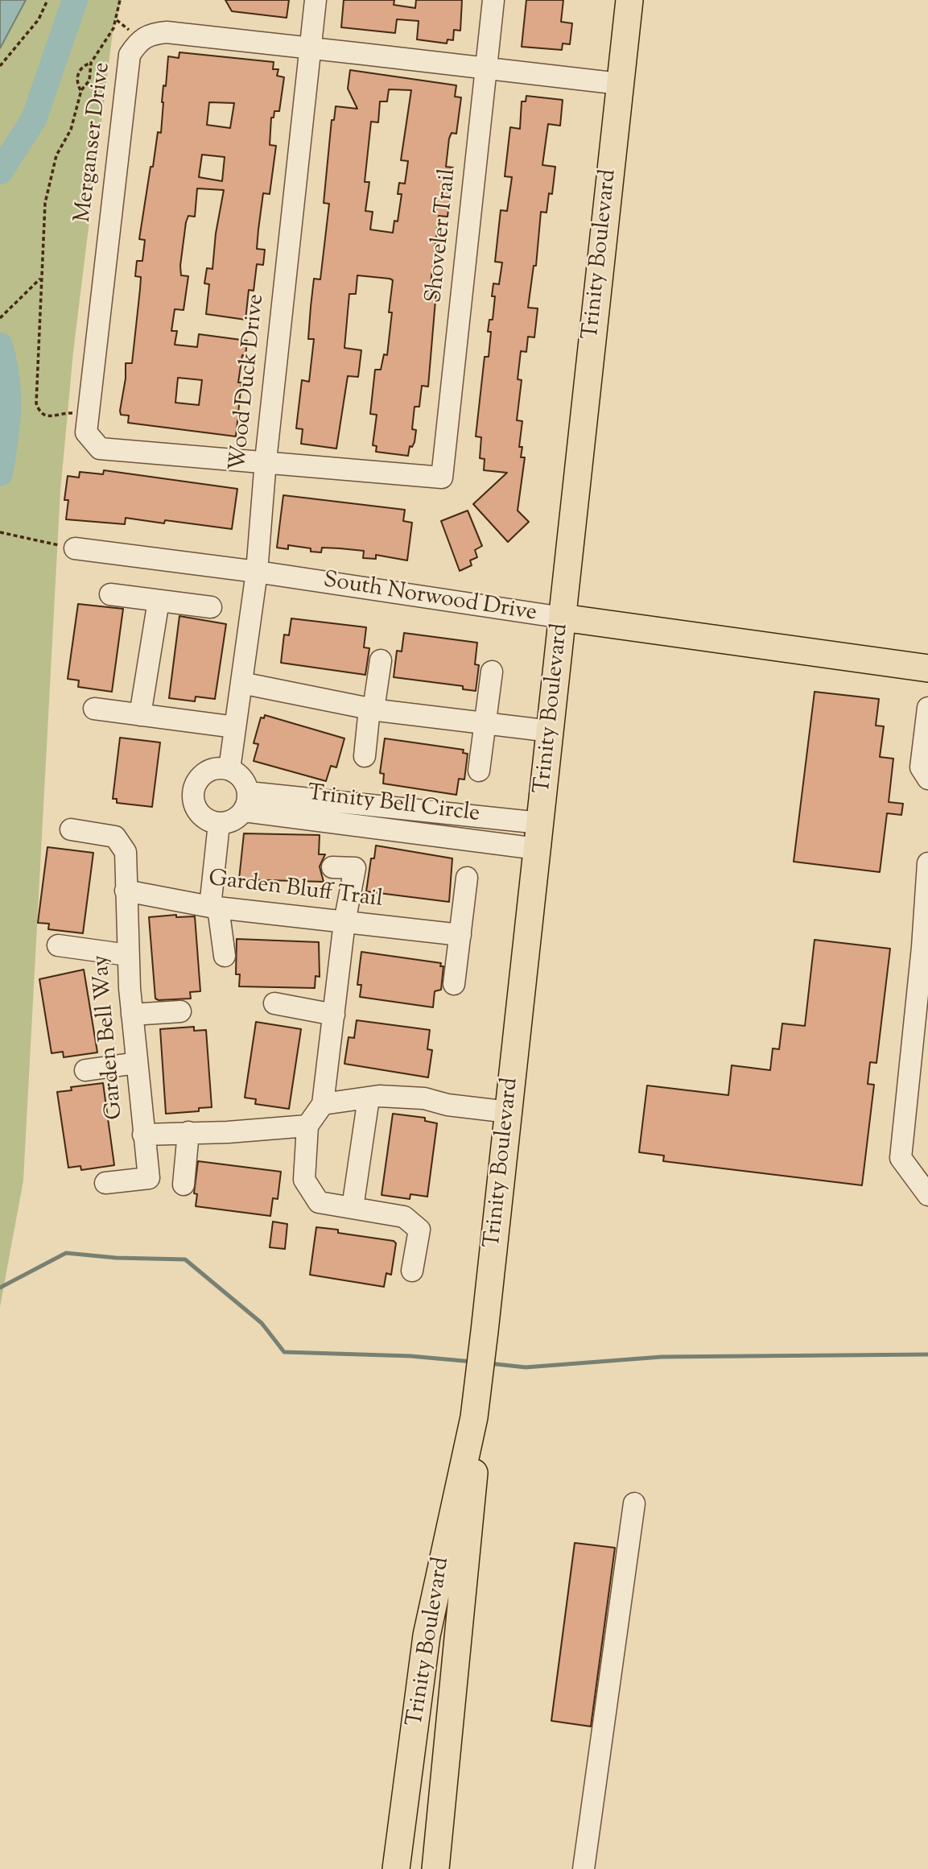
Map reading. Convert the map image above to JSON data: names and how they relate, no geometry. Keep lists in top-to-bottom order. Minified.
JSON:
{"streets":{"main road":["Trinity Boulevard","South Norwood Drive"],"street":["Merganser Drive","Shoveler Trail","Wood Duck Drive","Trinity Bell Circle","Garden Bluff Trail","Garden Bell Way"]},"crossings":[["Merganser Drive","Shoveler Trail"],["Merganser Drive","Trinity Boulevard"],["Merganser Drive","Wood Duck Drive"],["Shoveler Trail","Wood Duck Drive"],["Trinity Boulevard","South Norwood Drive"],["Trinity Boulevard","Trinity Bell Circle"],["Wood Duck Drive","South Norwood Drive"],["Wood Duck Drive","Trinity Bell Circle"],["Garden Bluff Trail","Garden Bell Way"]]}
